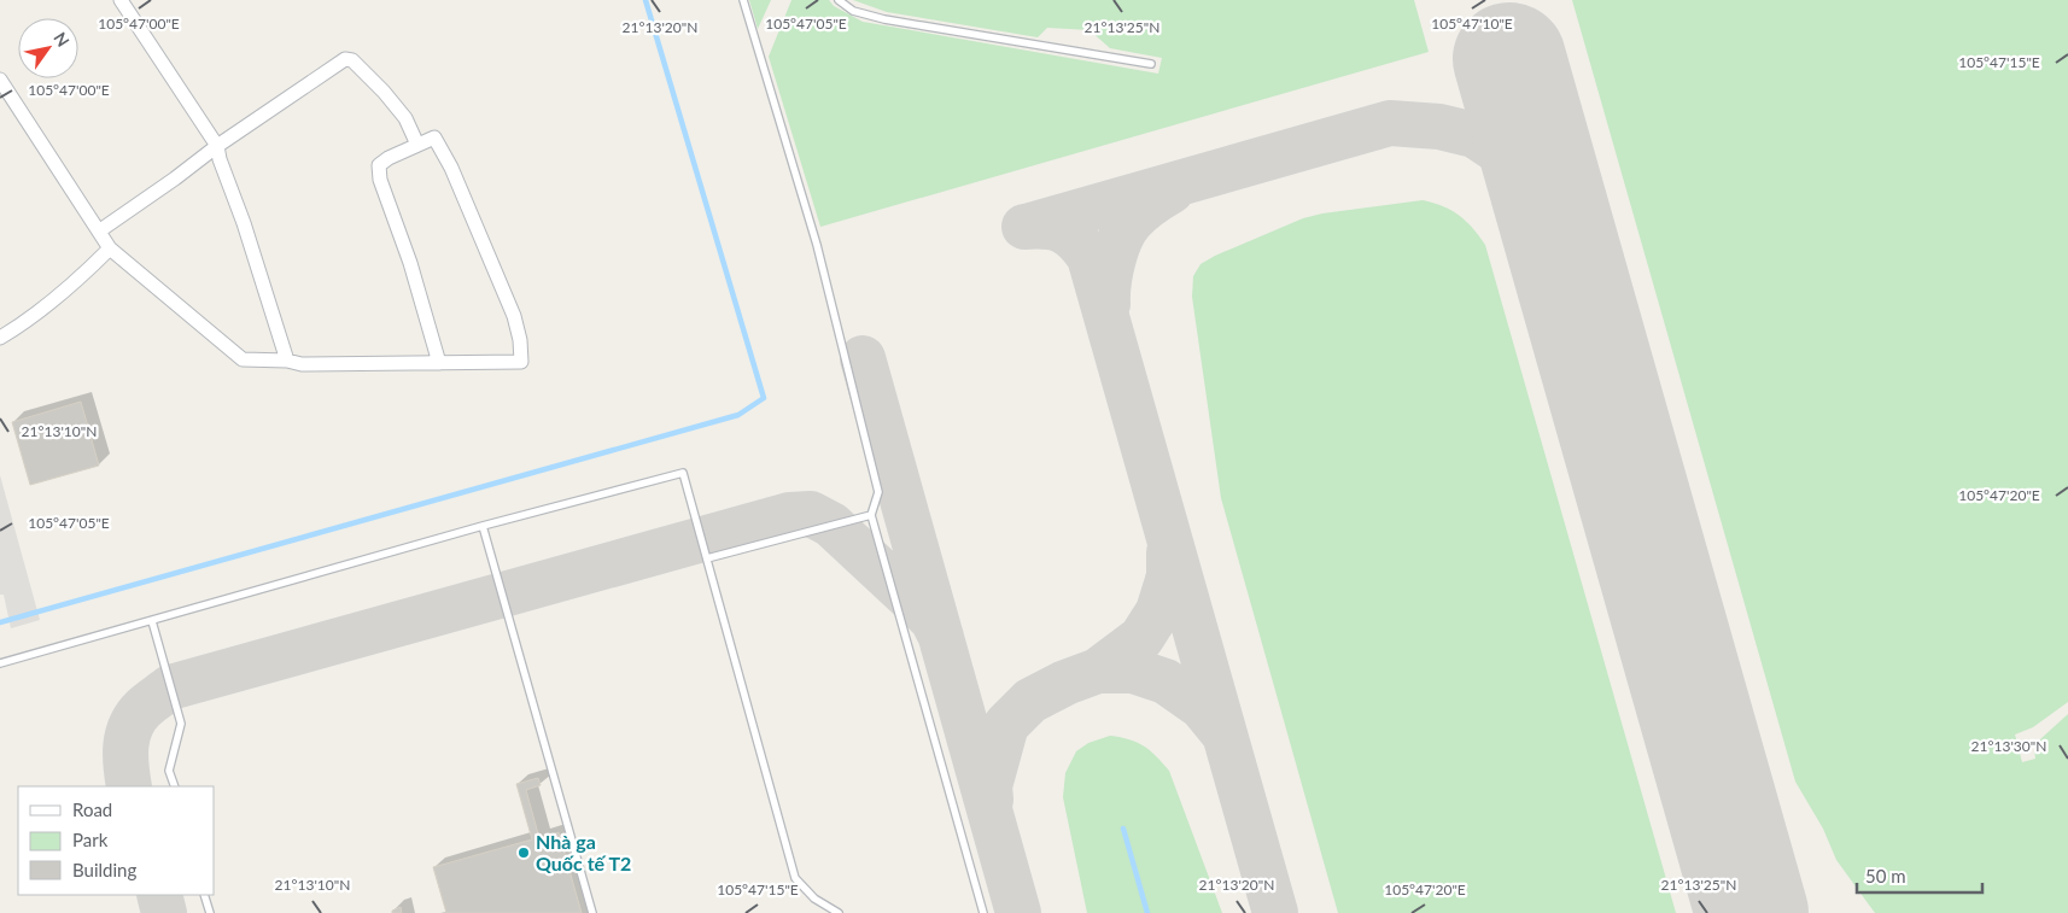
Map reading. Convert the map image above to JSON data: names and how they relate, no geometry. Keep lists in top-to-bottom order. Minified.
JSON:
{"places":["Nhà ga Quốc tế T2"],"legend":["Road","Park","Building"],"scale_bar":"50 m","north":"top right","coordinates":["105°47'00\"E","105°47'05\"E","105°47'10\"E","21°13'20\"N","21°13'25\"N","105°47'15\"E","21°13'10\"N","105°47'20\"E","21°13'30\"N"]}
